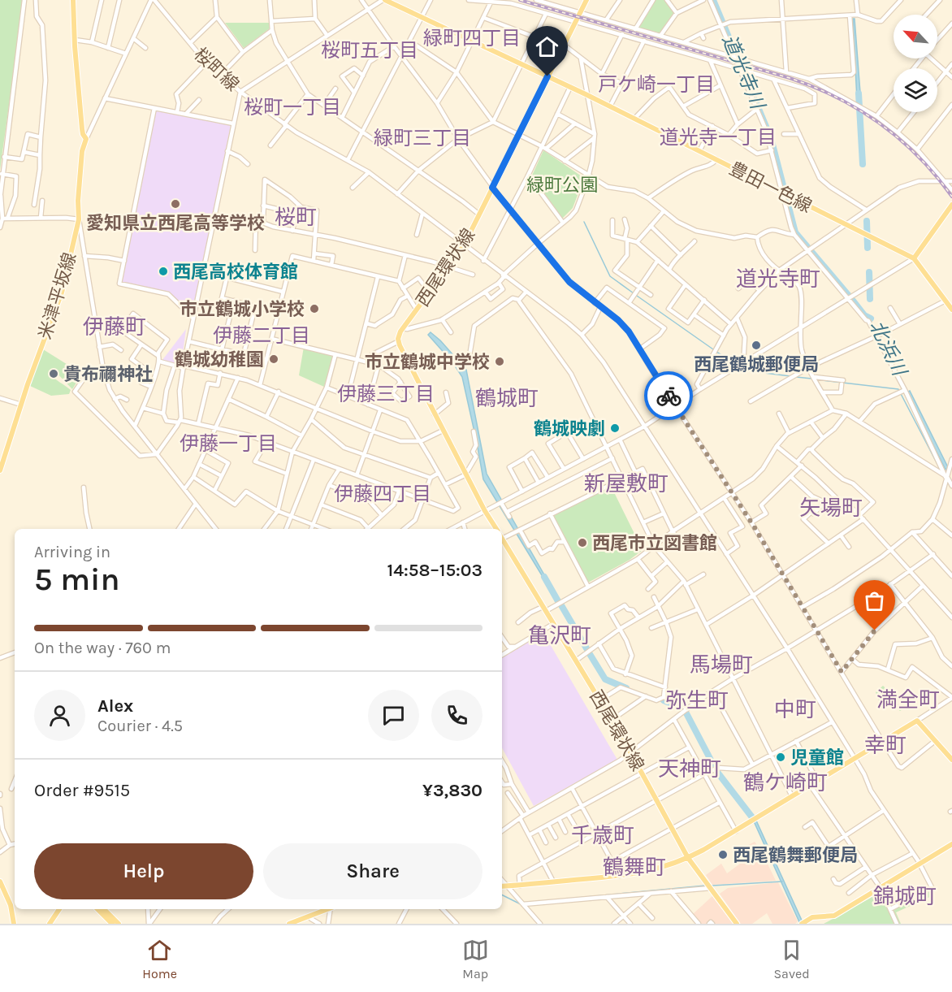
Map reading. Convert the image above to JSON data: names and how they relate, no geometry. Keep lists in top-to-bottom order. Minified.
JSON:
{"streets":{"main road":["豊田一色線","西尾環状線","米津平坂線"],"street":["桜町線"]},"crossings":[["豊田一色線","西尾環状線"]],"districts":["緑町四丁目","桜町五丁目","戸ケ崎一丁目","桜町一丁目","道光寺一丁目","緑町三丁目","桜町","道光寺町","伊藤町","伊藤二丁目","伊藤三丁目","鶴城町","伊藤一丁目","新屋敷町","伊藤四丁目","矢場町","亀沢町","馬場町","満全町","弥生町","中町","幸町","天神町","鶴ケ崎町","千歳町","鶴舞町","錦城町"],"water":["道光寺川","北浜川"],"parks":["緑町公園"],"places":["愛知県立西尾高等学校","西尾高校体育館","市立鶴城小学校","西尾鶴城郵便局","鶴城幼稚園","市立鶴城中学校","貴布禰神社","鶴城映劇","西尾市立図書館","児童館","西尾鶴舞郵便局"],"north":"top left","page":{"heading":["5 min","Arriving in","14:58–15:03"],"panel":["Alex","Courier · 4.5","Order #9515","¥3,830"],"bar":"On the way · 760 m","buttons":["Help","Share"],"tabs":["Home","Map","Saved"]}}
